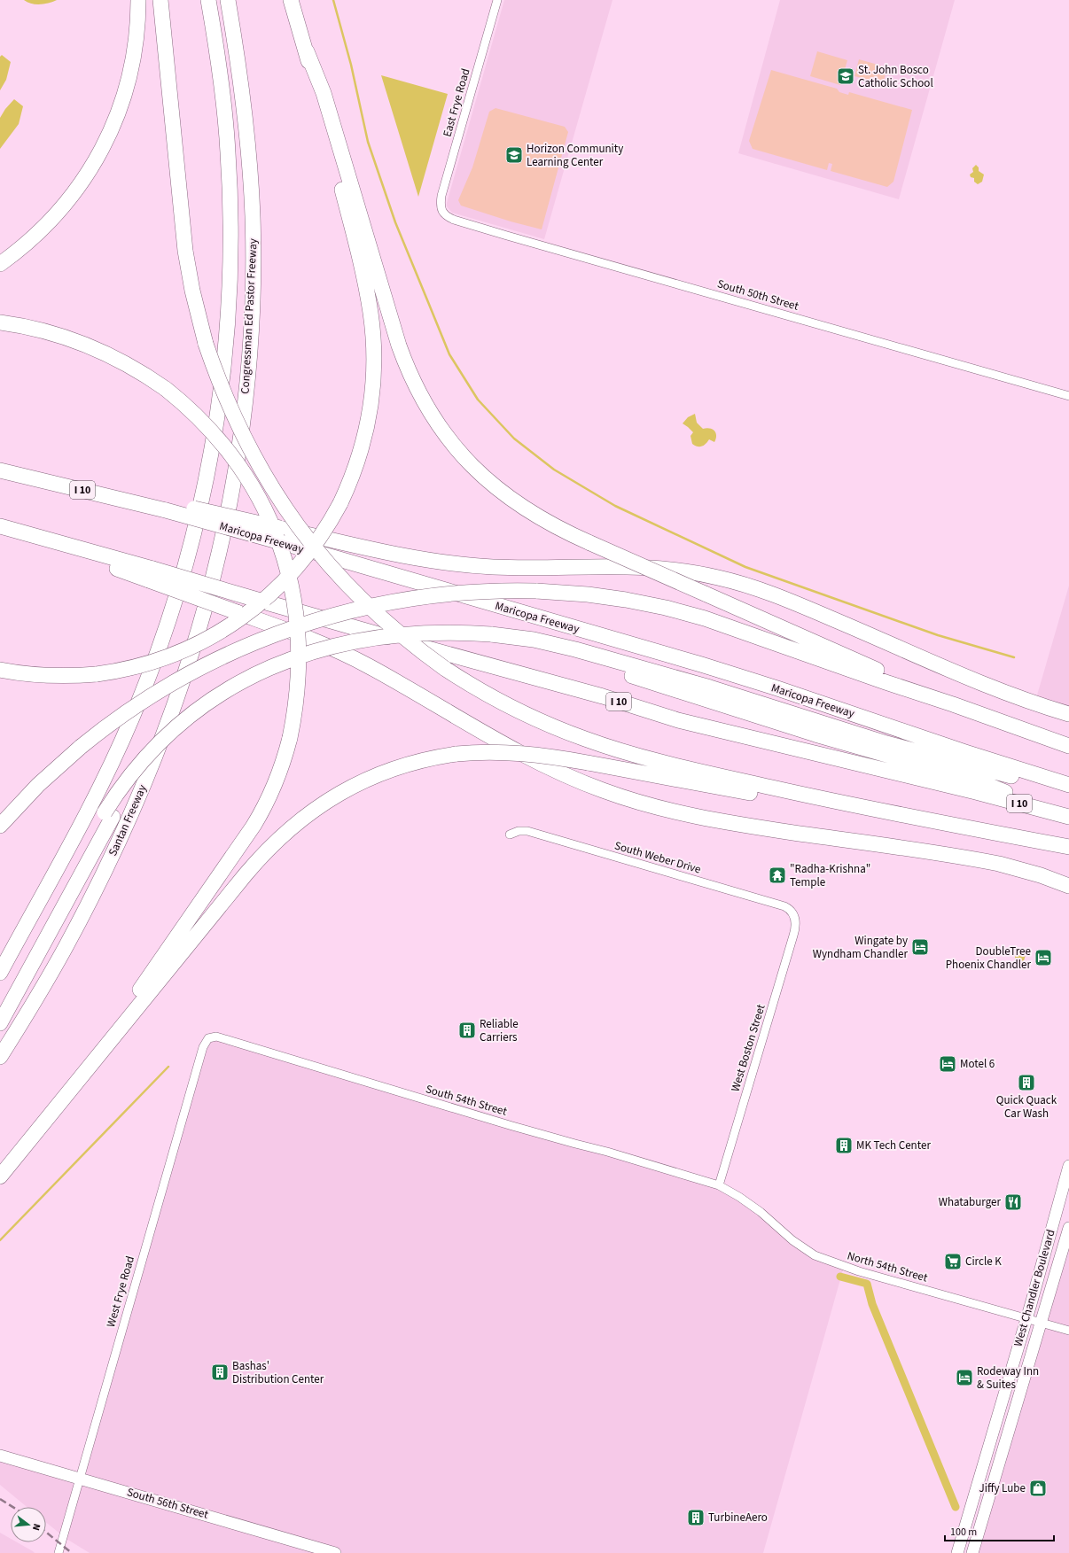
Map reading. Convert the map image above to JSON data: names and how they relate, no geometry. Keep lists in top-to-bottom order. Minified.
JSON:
{"streets":{"highway":["Congressman Ed Pastor Freeway","I 10","Maricopa Freeway","Santan Freeway"],"main road":["West Chandler Boulevard","South 56th Street"],"street":["East Frye Road","South 50th Street","South Weber Drive","West Boston Street","South 54th Street","North 54th Street","West Frye Road"]},"crossings":[["East Frye Road","South 50th Street"],["Congressman Ed Pastor Freeway","Santan Freeway"],["South Weber Drive","West Boston Street"],["West Boston Street","South 54th Street"],["West Boston Street","North 54th Street"],["South 54th Street","North 54th Street"],["South 54th Street","West Frye Road"],["North 54th Street","West Chandler Boulevard"],["West Frye Road","South 56th Street"]],"places":{"school or university":["St. John Bosco Catholic School","Horizon Community Learning Center"],"temple":["\"Radha-Krishna\" Temple"],"hotel":["Wingate by Wyndham Chandler","DoubleTree Phoenix Chandler","Motel 6","Rodeway Inn & Suites"],"building":["Reliable Carriers","Quick Quack Car Wash","MK Tech Center","Bashas' Distribution Center","TurbineAero"],"restaurant":["Whataburger"],"supermarket":["Circle K"],"shop":["Jiffy Lube"]},"scale_bar":"100 m","north":"right"}
